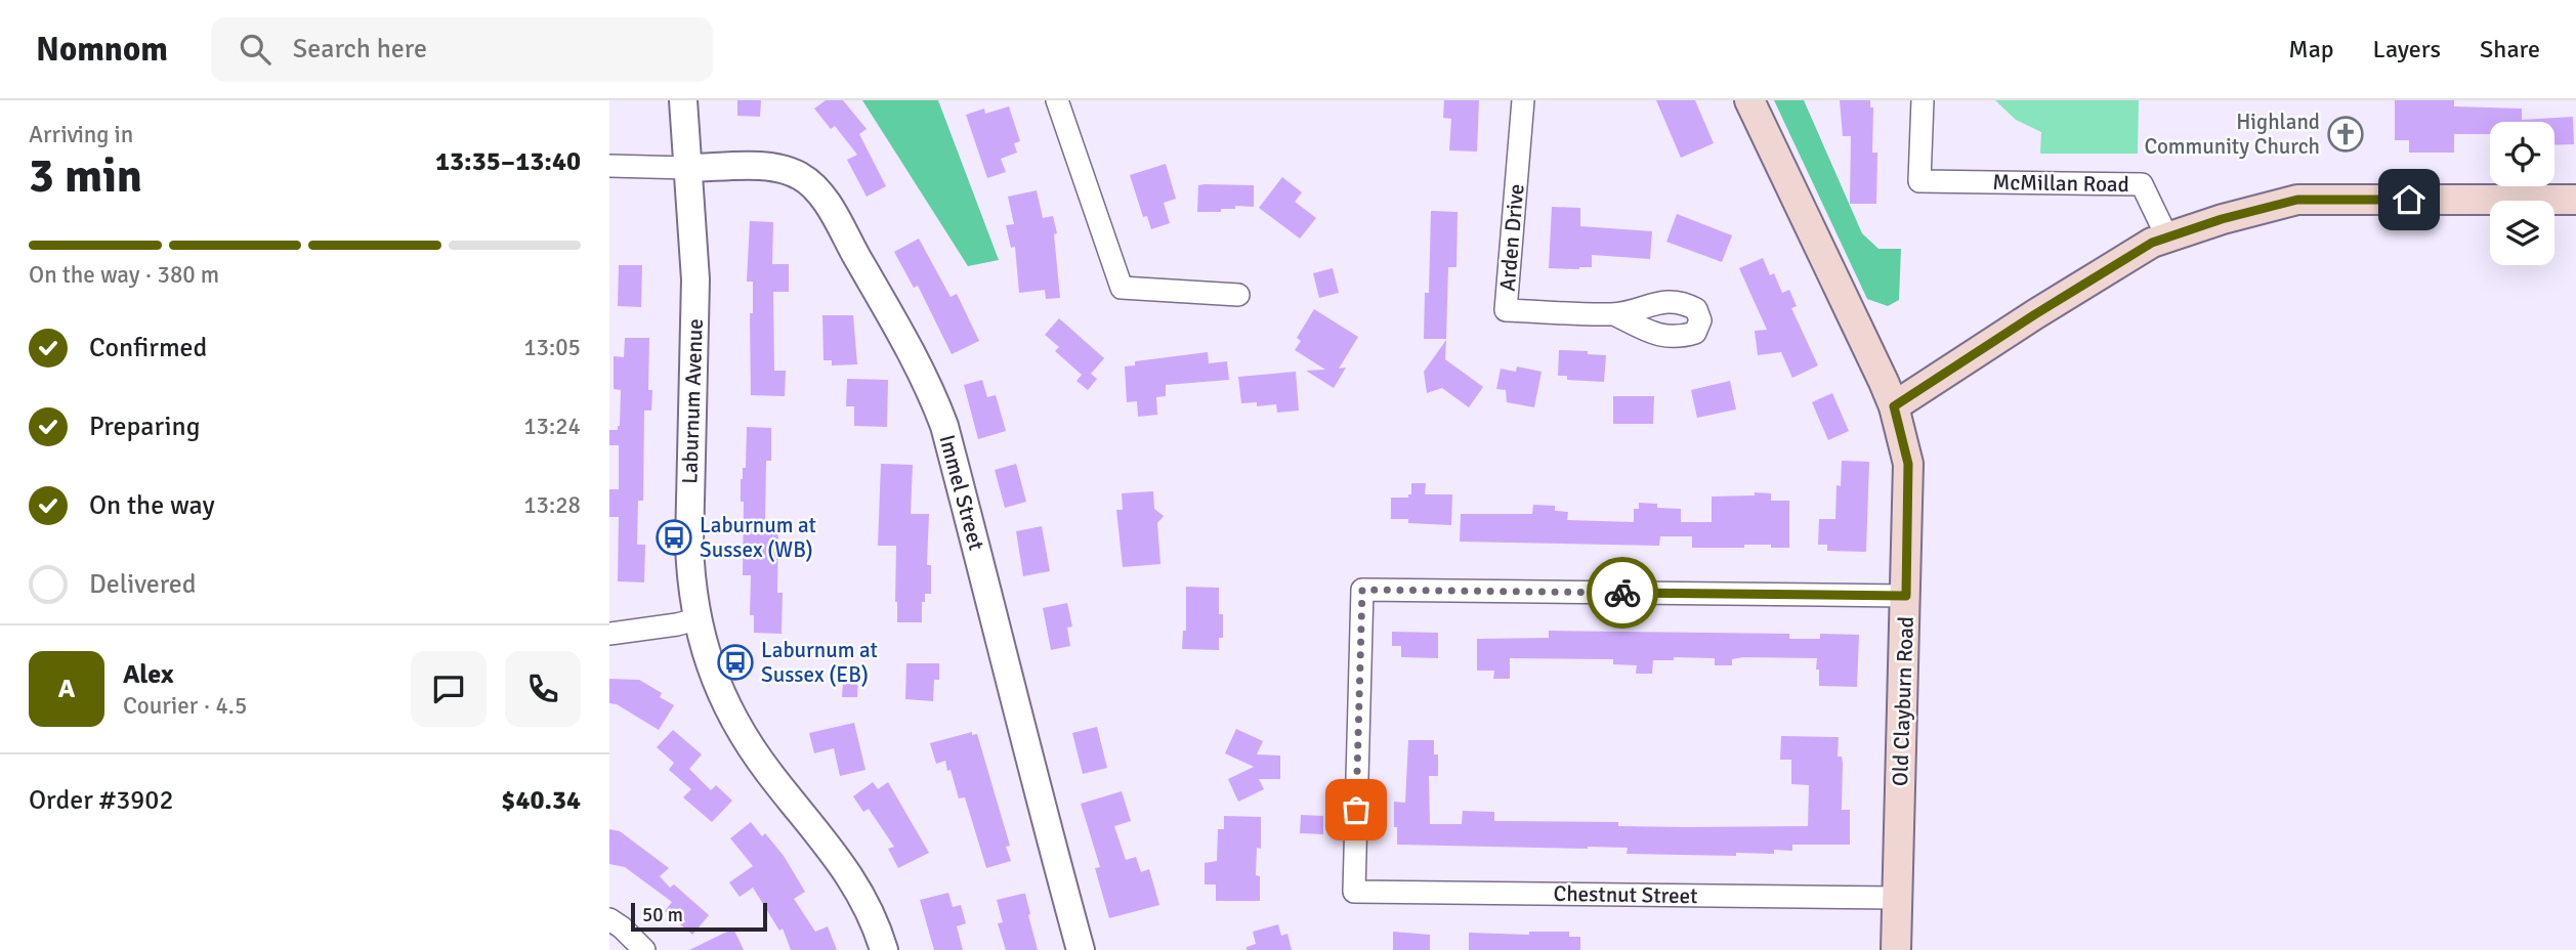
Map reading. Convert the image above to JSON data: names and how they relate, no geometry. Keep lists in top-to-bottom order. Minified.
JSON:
{"streets":{"main road":["Old Clayburn Road"],"street":["McMillan Road","Arden Drive","Laburnum Avenue","Immel Street","Chestnut Street"]},"crossings":[["Laburnum Avenue","Immel Street"],["Old Clayburn Road","Chestnut Street"]],"places":{"church":["Highland Community Church"],"bus stop":["Laburnum at Sussex (WB)","Laburnum at Sussex (EB)"]},"scale_bar":"50 m","page":{"header":"Nomnom","search":"Search here","nav":["Map","Layers","Share"],"heading":["3 min","Arriving in","13:35–13:40"],"panel":["Alex","Courier · 4.5","Order #3902","$40.34"],"bar":"On the way · 380 m","list":[["Confirmed","13:05"],["Preparing","13:24"],["On the way","13:28"],"Delivered"],"round":"A","scale":"50 m"}}
